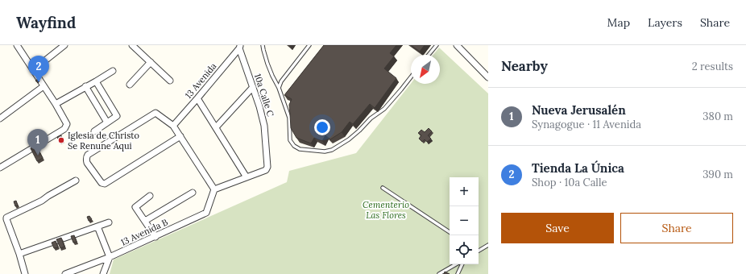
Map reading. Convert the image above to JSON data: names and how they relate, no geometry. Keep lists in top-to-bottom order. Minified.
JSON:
{"streets":{"street":["13 Avenida","10a Calle C","13 Avenida B"]},"crossings":[["13 Avenida","10a Calle C"]],"parks":["Cementerio Las Flores"],"places":["Iglesia de Christo Se Renune Aqui"],"north":"bottom left","page":{"header":"Wayfind","nav":["Map","Layers","Share"],"heading":["Nearby","2 results"],"pins":["2","1"],"list":[{"mark":"1","name":"Nueva Jerusalén","note":"Synagogue · 11 Avenida","value":"380 m"},{"mark":"2","name":"Tienda La Única","note":"Shop · 10a Calle","value":"390 m"}],"map_buttons":["+","−"],"buttons":["Save","Share"]}}
